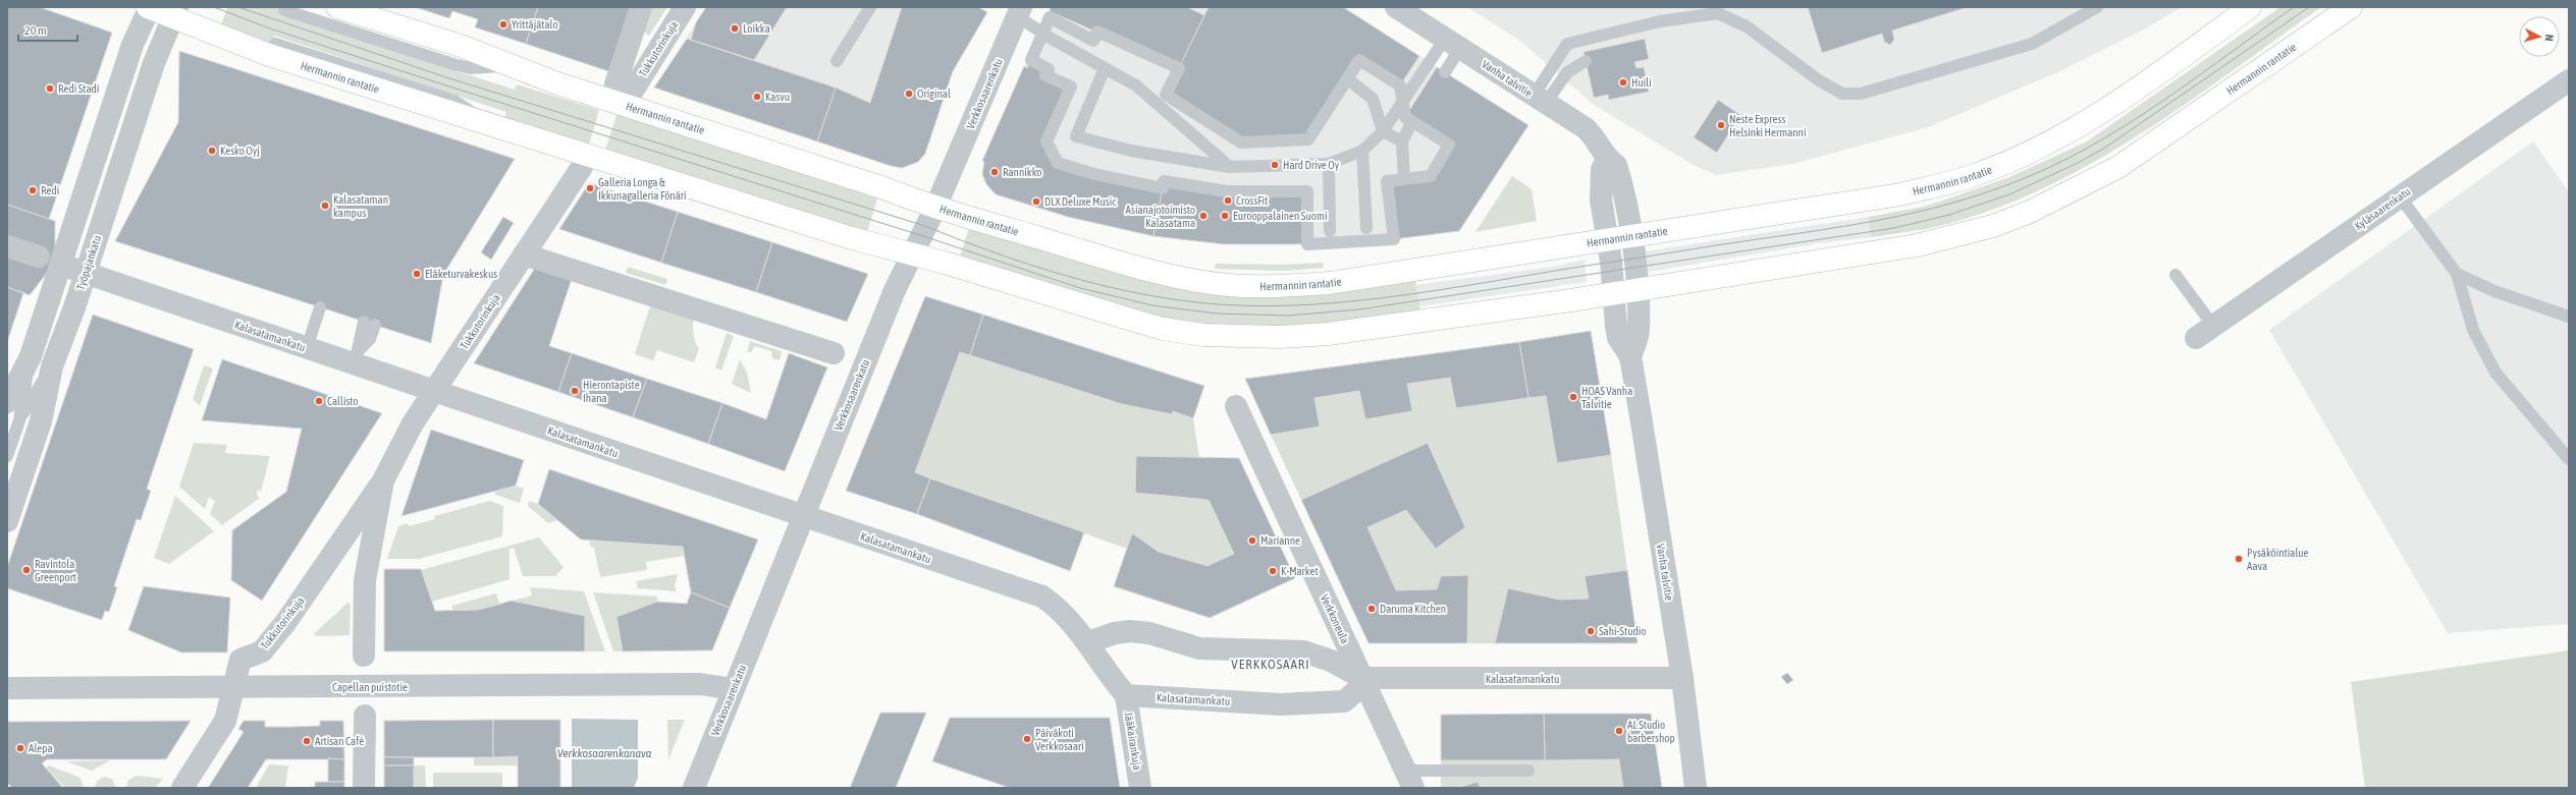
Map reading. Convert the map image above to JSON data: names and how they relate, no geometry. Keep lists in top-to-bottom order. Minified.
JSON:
{"streets":{"main road":["Hermannin rantatie"],"street":["Tukkutorinkuja","Vanha talvitie","Verkkosaarenkatu","Kyläsaarenkatu","Työpajankatu","Kalasatamankatu","Verkkoneula","Capellan puistotie","Jääkairankuja"]},"crossings":[["Tukkutorinkuja","Kalasatamankatu"],["Tukkutorinkuja","Capellan puistotie"],["Hermannin rantatie","Vanha talvitie"],["Hermannin rantatie","Verkkosaarenkatu"],["Hermannin rantatie","Työpajankatu"],["Vanha talvitie","Kalasatamankatu"],["Verkkosaarenkatu","Kalasatamankatu"],["Verkkosaarenkatu","Capellan puistotie"],["Työpajankatu","Kalasatamankatu"],["Kalasatamankatu","Verkkoneula"],["Kalasatamankatu","Jääkairankuja"]],"districts":["VERKKOSAARI"],"water":["Verkkosaarenkanava"],"places":["Yrittäjätalo","Loikka","Huili","Redi Stadi","Original","Kasvu","Neste Express Helsinki Hermanni","Kesko Oyj","Hard Drive Oy","Rannikko","Galleria Longa & Ikkunagalleria Fönäri","Redi","CrossFit","DLX Deluxe Music","Kalasataman kampus","Asianajotoimisto Kalasatama","Eurooppalainen Suomi","Eläketurvakeskus","Hierontapiste Ihana","HOAS Vanha Talvitie","Callisto","Marianne","Pysäköintialue Aava","Ravintola Greenport","K-Market","Daruma Kitchen","Sahi-Studio","AL Studio barbershop","Päiväkoti Verkkosaari","Artisan Café","Alepa"],"scale_bar":"20 m","north":"right"}
